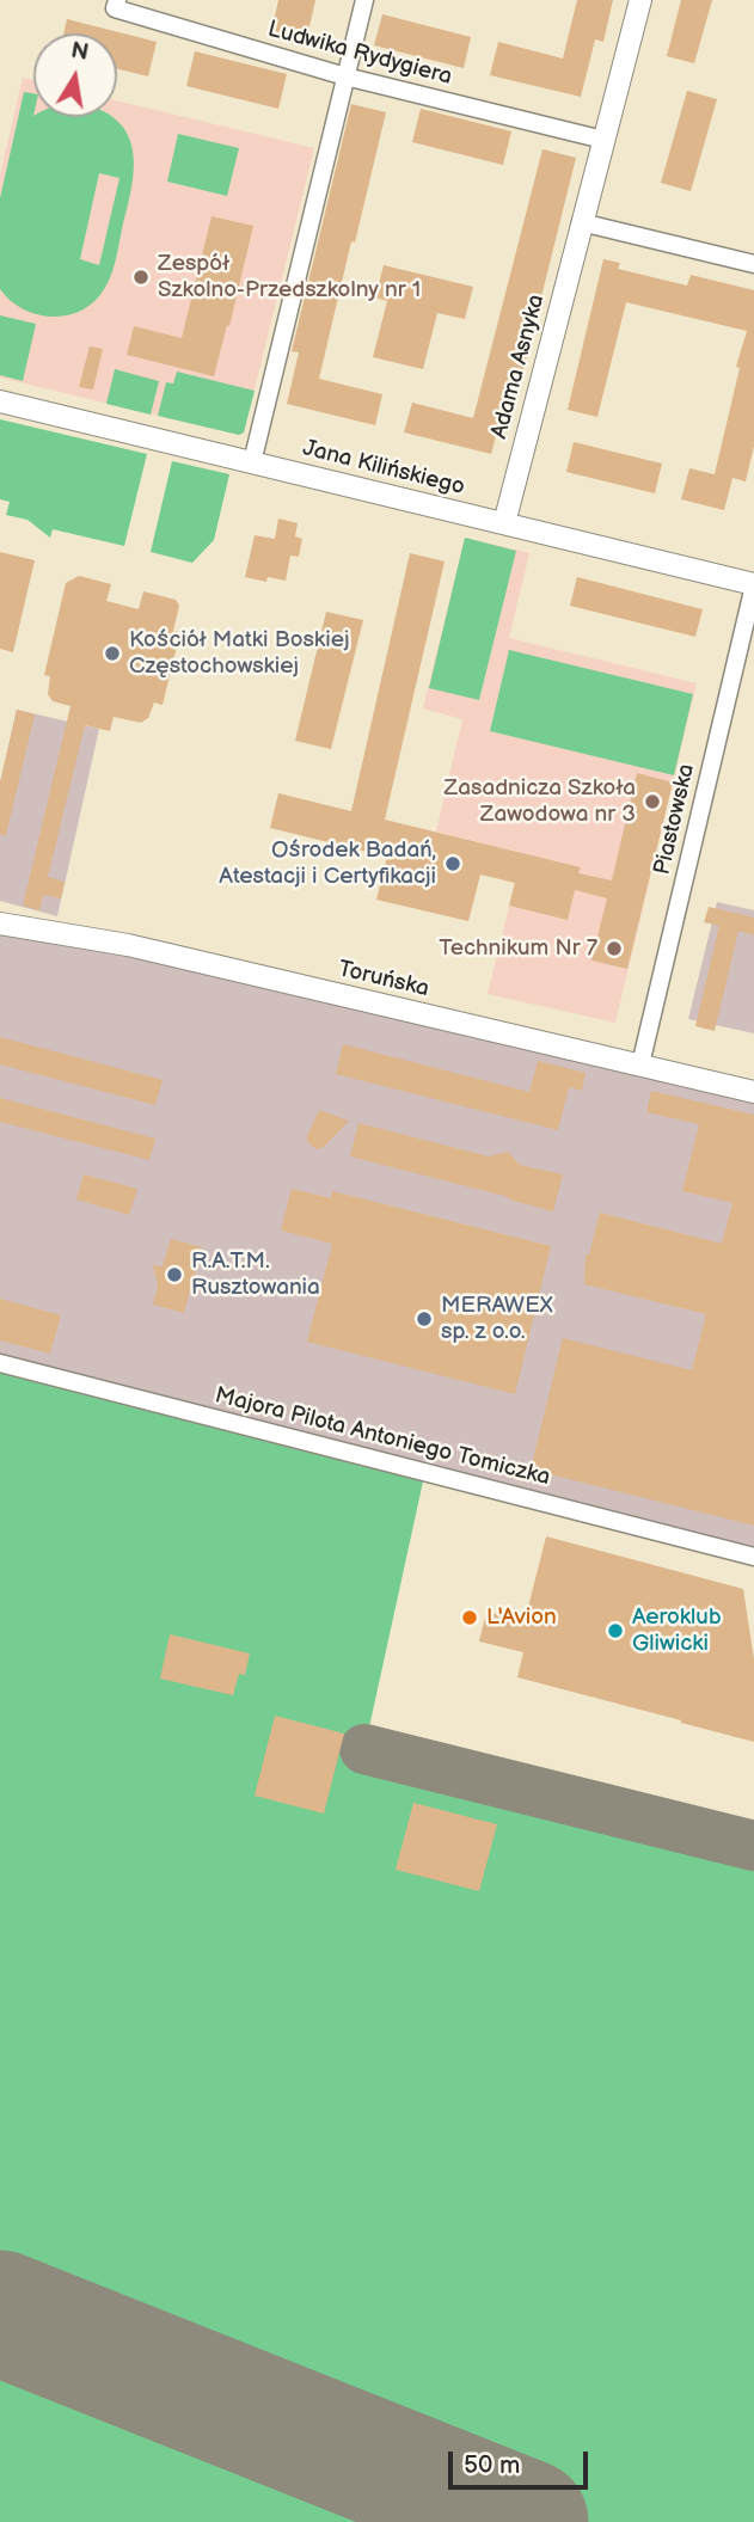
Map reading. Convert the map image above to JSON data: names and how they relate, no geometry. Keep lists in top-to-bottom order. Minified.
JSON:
{"streets":{"street":["Ludwika Rydygiera","Adama Asnyka","Jana Kilińskiego","Piastowska","Toruńska","Majora Pilota Antoniego Tomiczka"]},"crossings":[["Ludwika Rydygiera","Adama Asnyka"],["Adama Asnyka","Jana Kilińskiego"],["Jana Kilińskiego","Piastowska"],["Piastowska","Toruńska"]],"places":["Zespół Szkolno-Przedszkolny nr 1","Kościół Matki Boskiej Częstochowskiej","Zasadnicza Szkoła Zawodowa nr 3","Ośrodek Badań, Atestacji i Certyfikacji","Technikum Nr 7","R.A.T.M. Rusztowania","MERAWEX sp. z o.o.","L'Avion","Aeroklub Gliwicki"],"scale_bar":"50 m","north":"top"}
